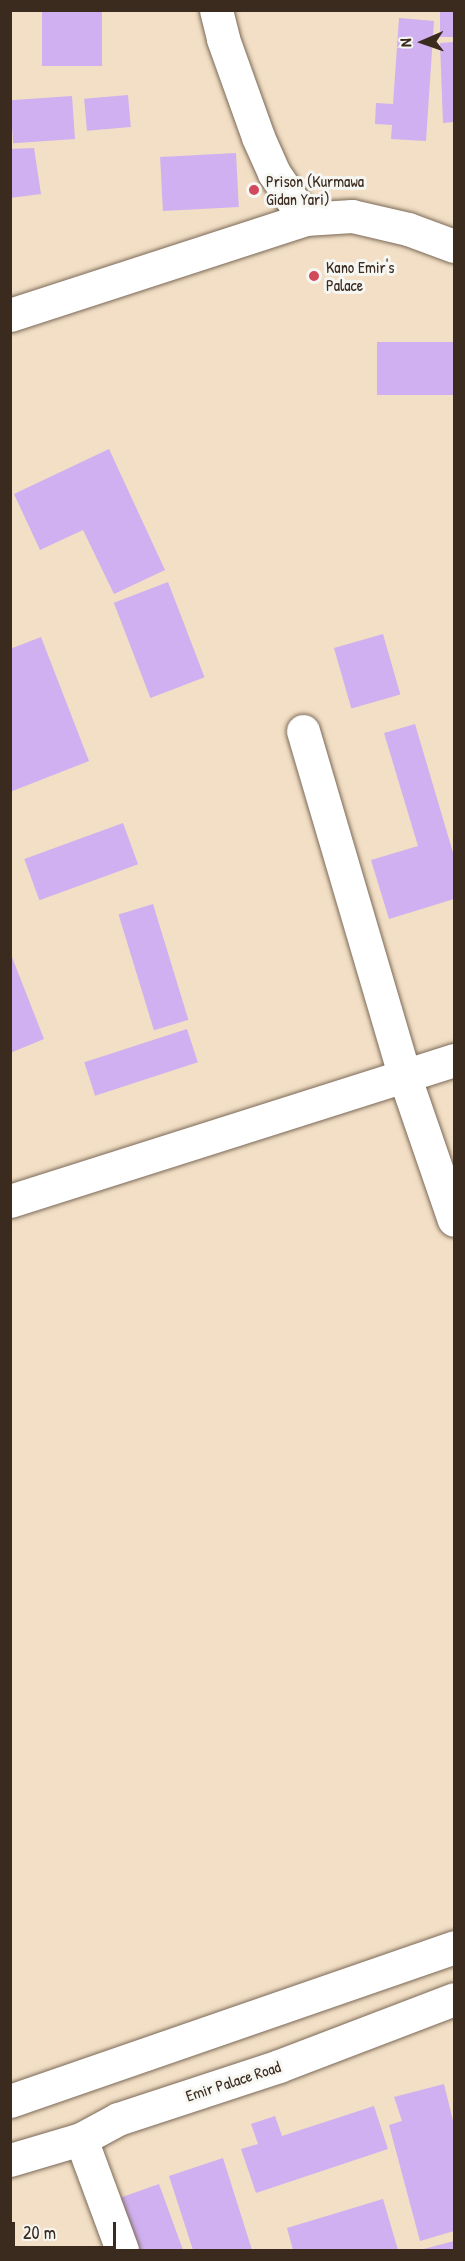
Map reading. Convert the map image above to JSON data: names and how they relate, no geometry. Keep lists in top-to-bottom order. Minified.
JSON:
{"streets":{"street":["Emir Palace Road"]},"places":["Prison (Kurmawa Gidan Yari)","Kano Emir's Palace"],"scale_bar":"20 m","north":"left"}
